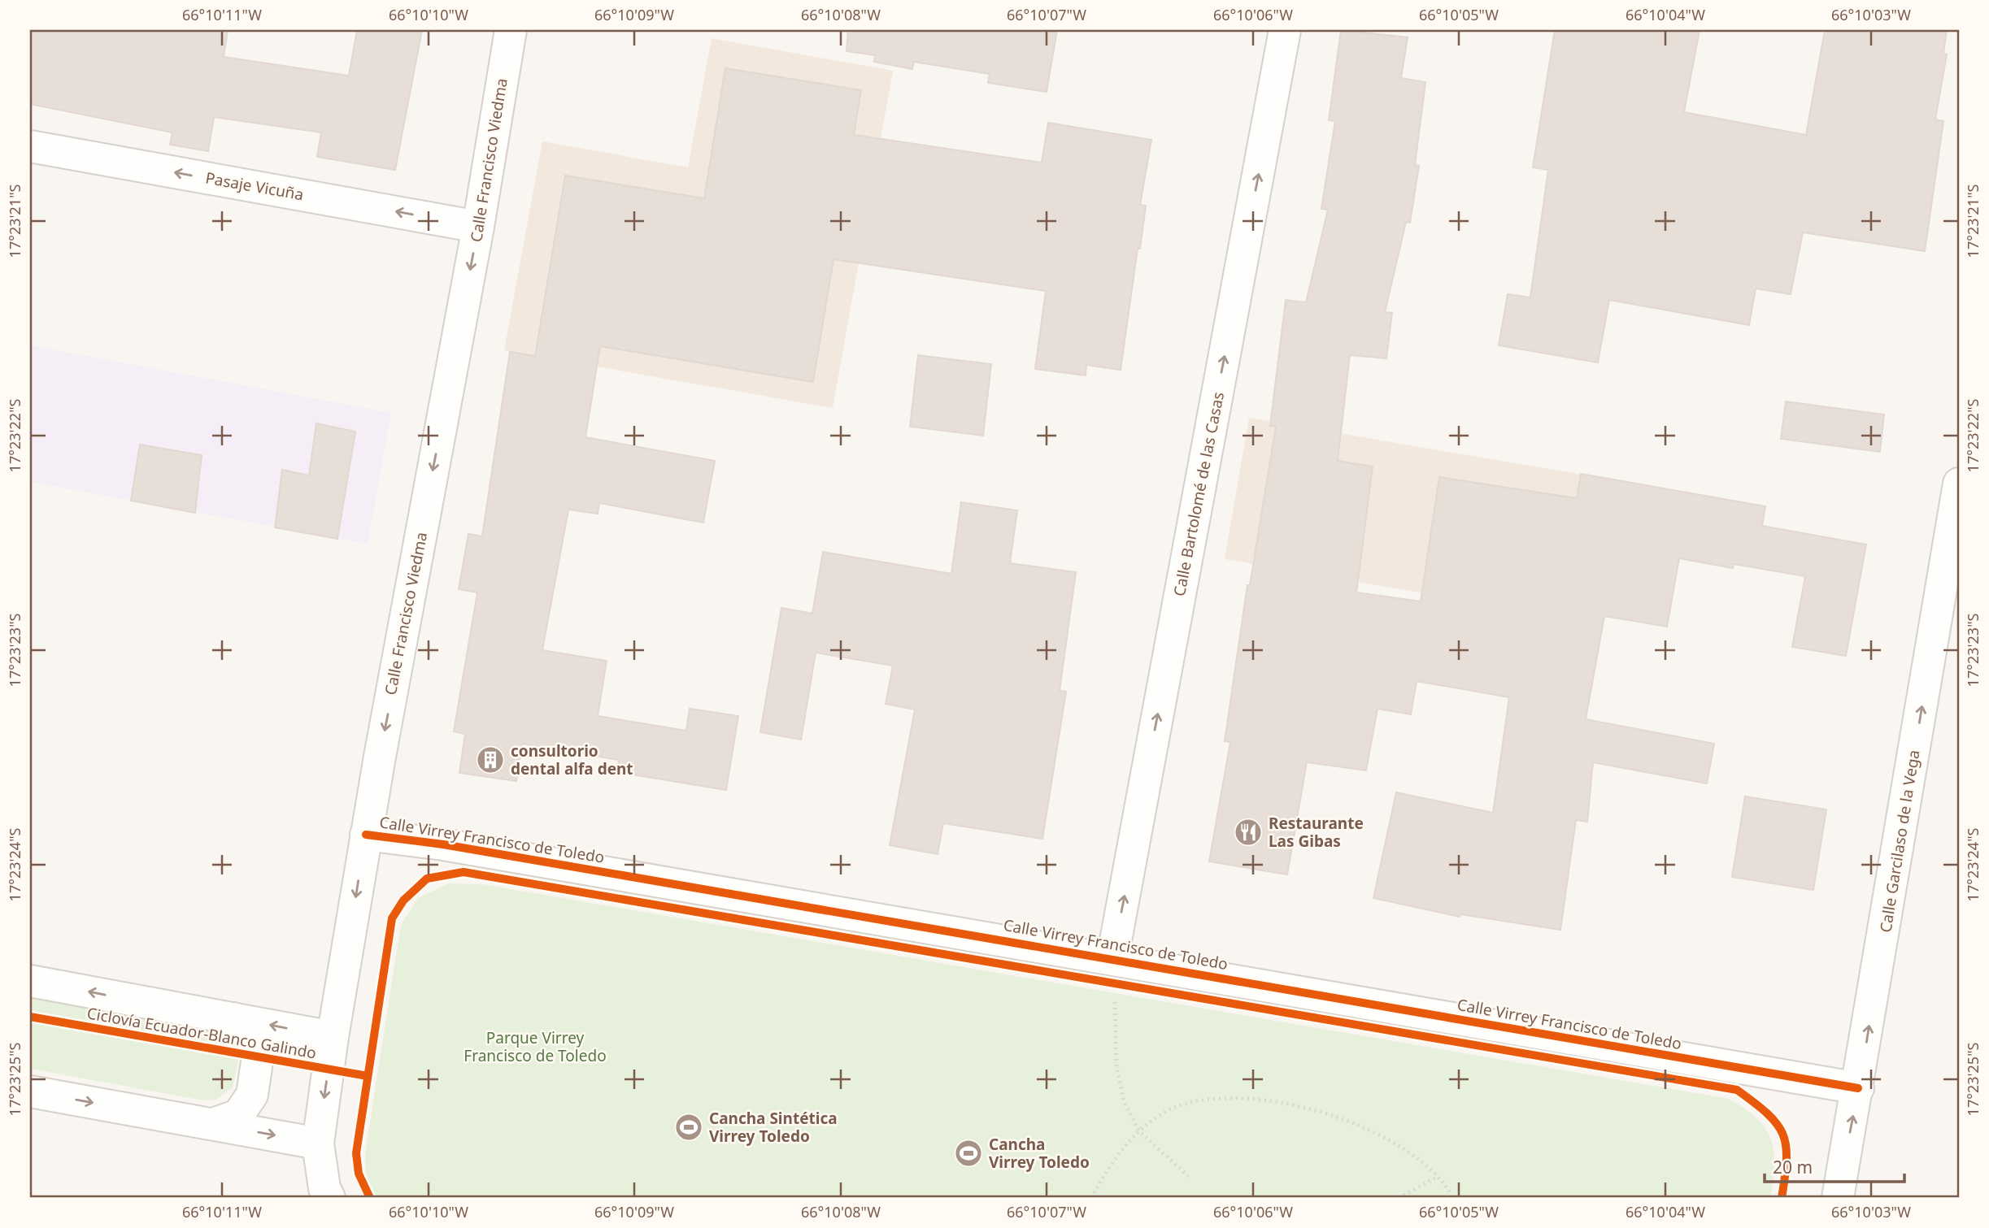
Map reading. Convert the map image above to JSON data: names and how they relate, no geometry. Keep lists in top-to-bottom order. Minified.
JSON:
{"streets":{"street":["Calle Francisco Viedma","Pasaje Vicuña","Calle Bartolomé de las Casas","Calle Virrey Francisco de Toledo","Calle Garcilaso de la Vega"],"cycle path":["Ciclovía Ecuador-Blanco Galindo"]},"crossings":[["Calle Francisco Viedma","Pasaje Vicuña"],["Calle Francisco Viedma","Calle Virrey Francisco de Toledo"],["Calle Bartolomé de las Casas","Calle Virrey Francisco de Toledo"],["Calle Virrey Francisco de Toledo","Calle Garcilaso de la Vega"]],"one_way":["Calle Francisco Viedma","Pasaje Vicuña","Calle Bartolomé de las Casas","Calle Garcilaso de la Vega"],"parks":["Parque Virrey Francisco de Toledo"],"places":{"building":["consultorio dental alfa dent"],"restaurant":["Restaurante Las Gibas"],"sports":["Cancha Sintética Virrey Toledo","Cancha Virrey Toledo"]},"scale_bar":"20 m","coordinates":["66°10'11\"W","66°10'10\"W","66°10'09\"W","66°10'08\"W","66°10'07\"W","66°10'06\"W","66°10'05\"W","66°10'04\"W","66°10'03\"W","17°23'21\"S","17°23'22\"S","17°23'23\"S","17°23'24\"S","17°23'25\"S"]}
